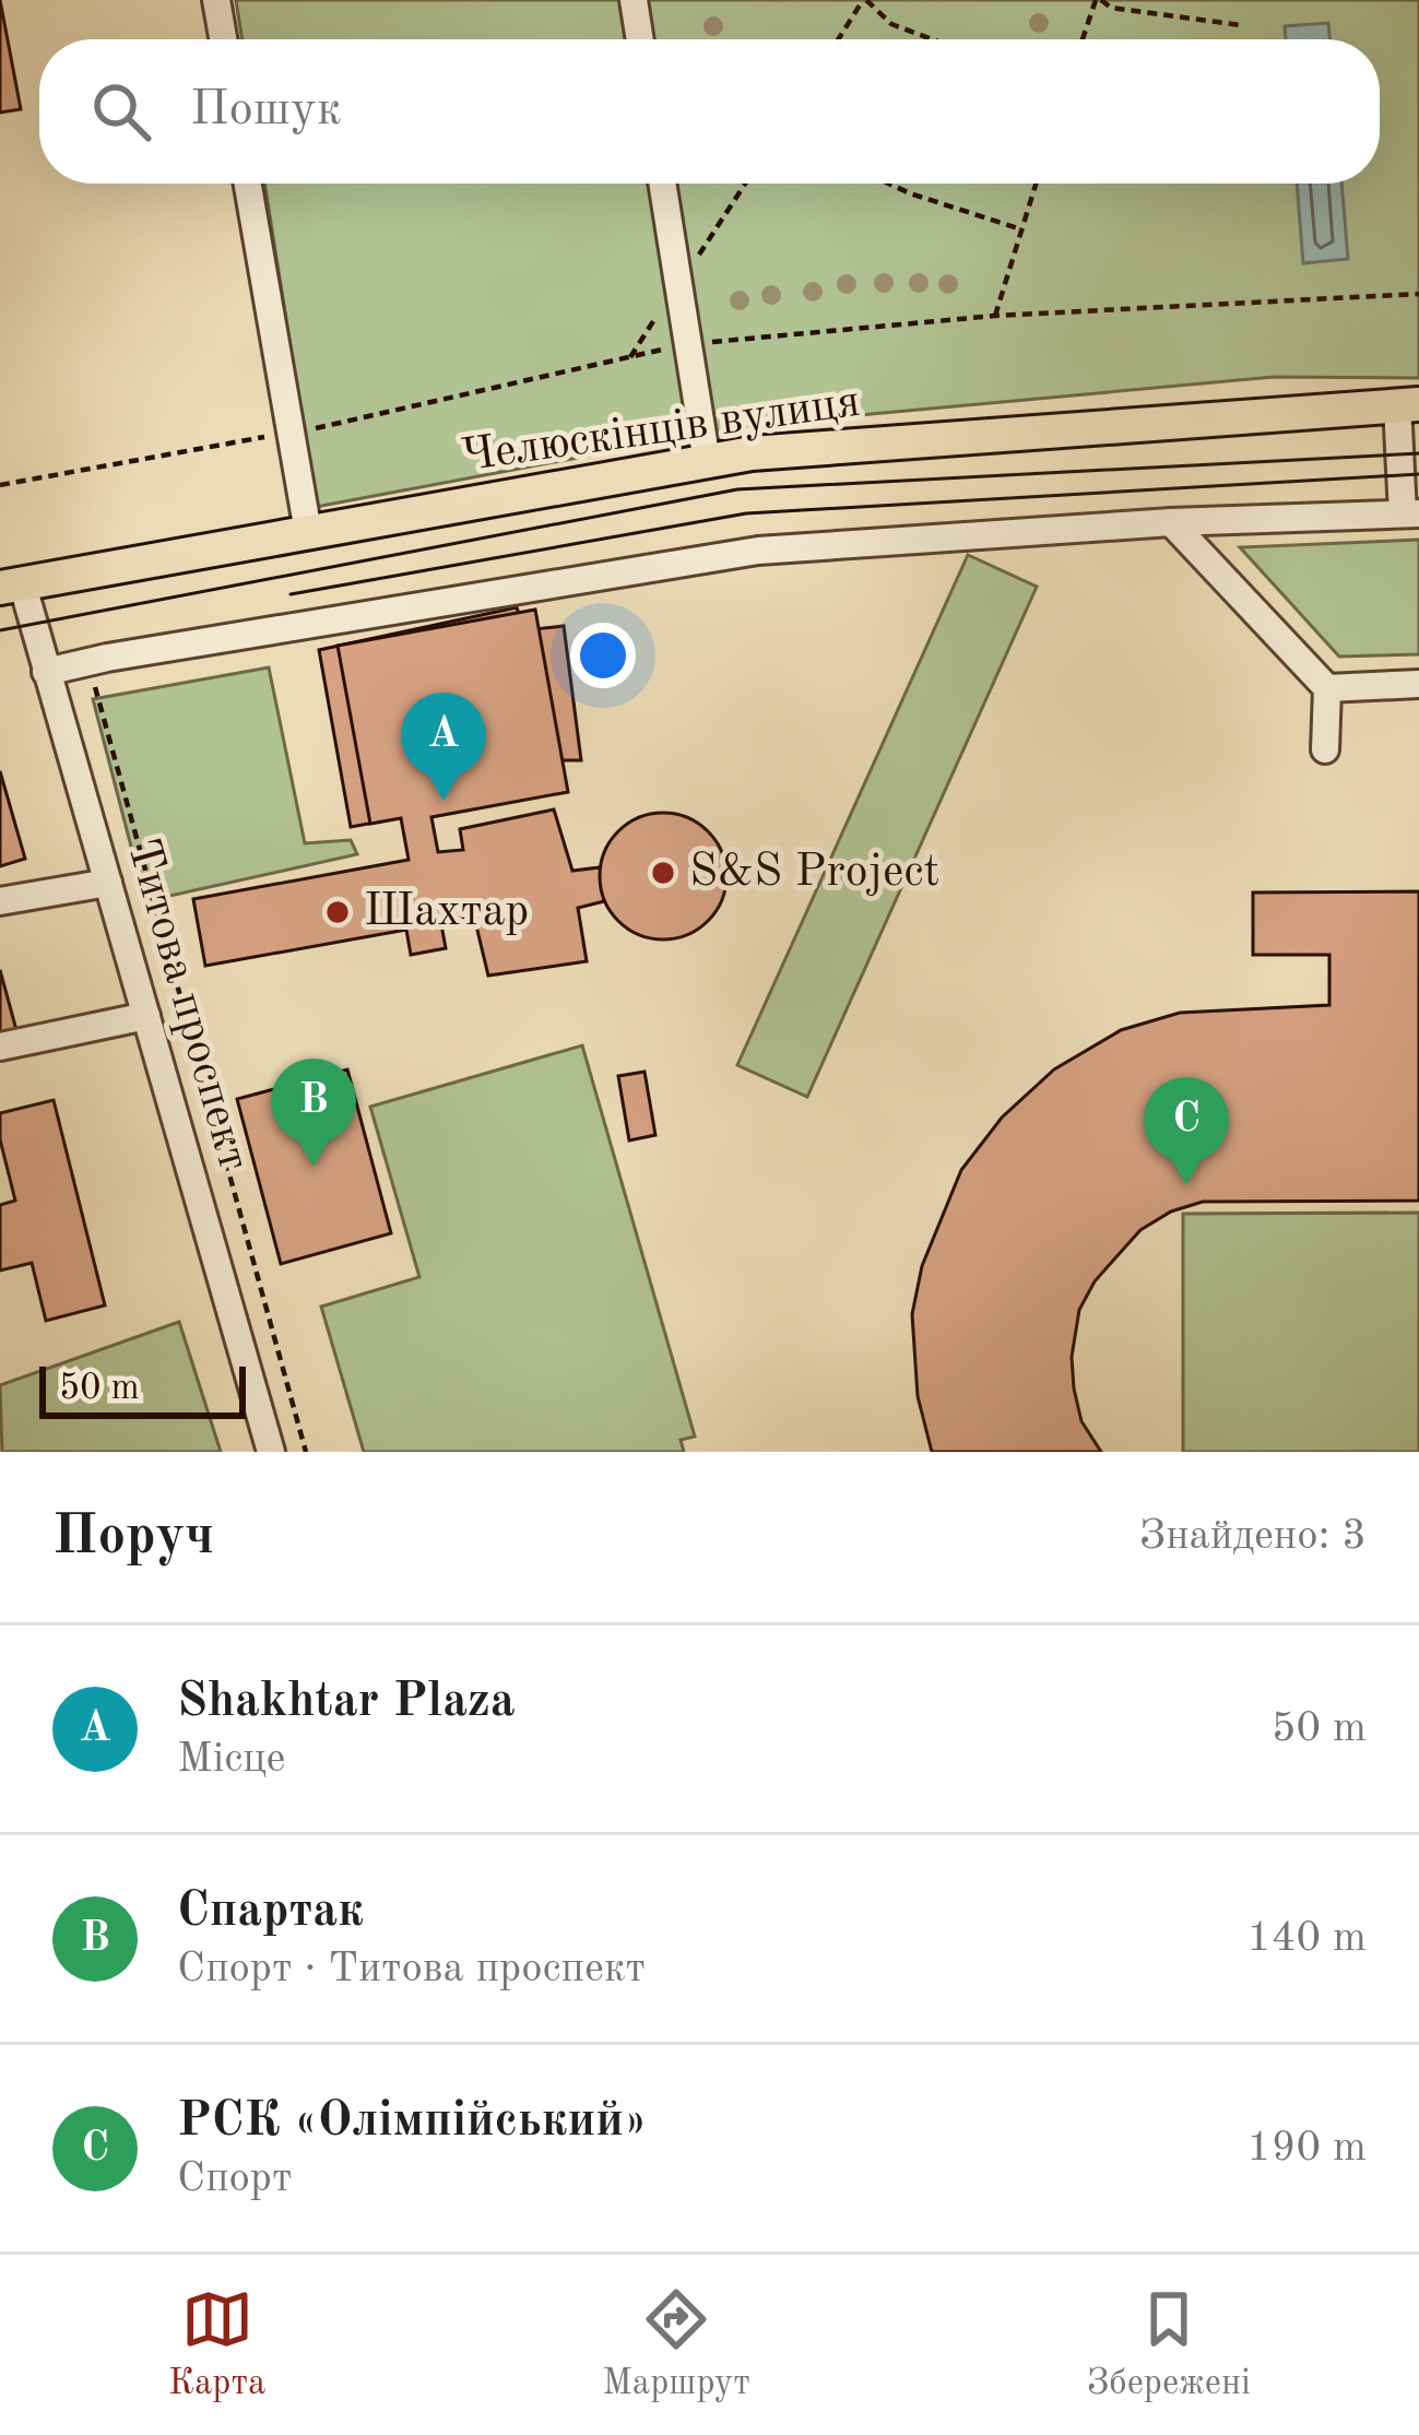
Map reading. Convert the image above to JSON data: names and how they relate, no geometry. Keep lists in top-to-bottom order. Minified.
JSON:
{"streets":{"main road":["Челюскінців вулиця"],"street":["Титова проспект"]},"crossings":[["Челюскінців вулиця","Титова проспект"]],"places":["S&S Project","Шахтар"],"scale_bar":"50 m","page":{"search":"Пошук","pins":["A","B","C"],"scale":"50 m","heading":["Поруч","Знайдено: 3"],"list":[{"mark":"A","name":"Shakhtar Plaza","note":"Місце","value":"50 m"},{"mark":"B","name":"Спартак","note":"Спорт · Титова проспект","value":"140 m"},{"mark":"C","name":"РСК «Олімпійський»","note":"Спорт","value":"190 m"}],"nav":["Карта","Маршрут","Збережені"]}}
